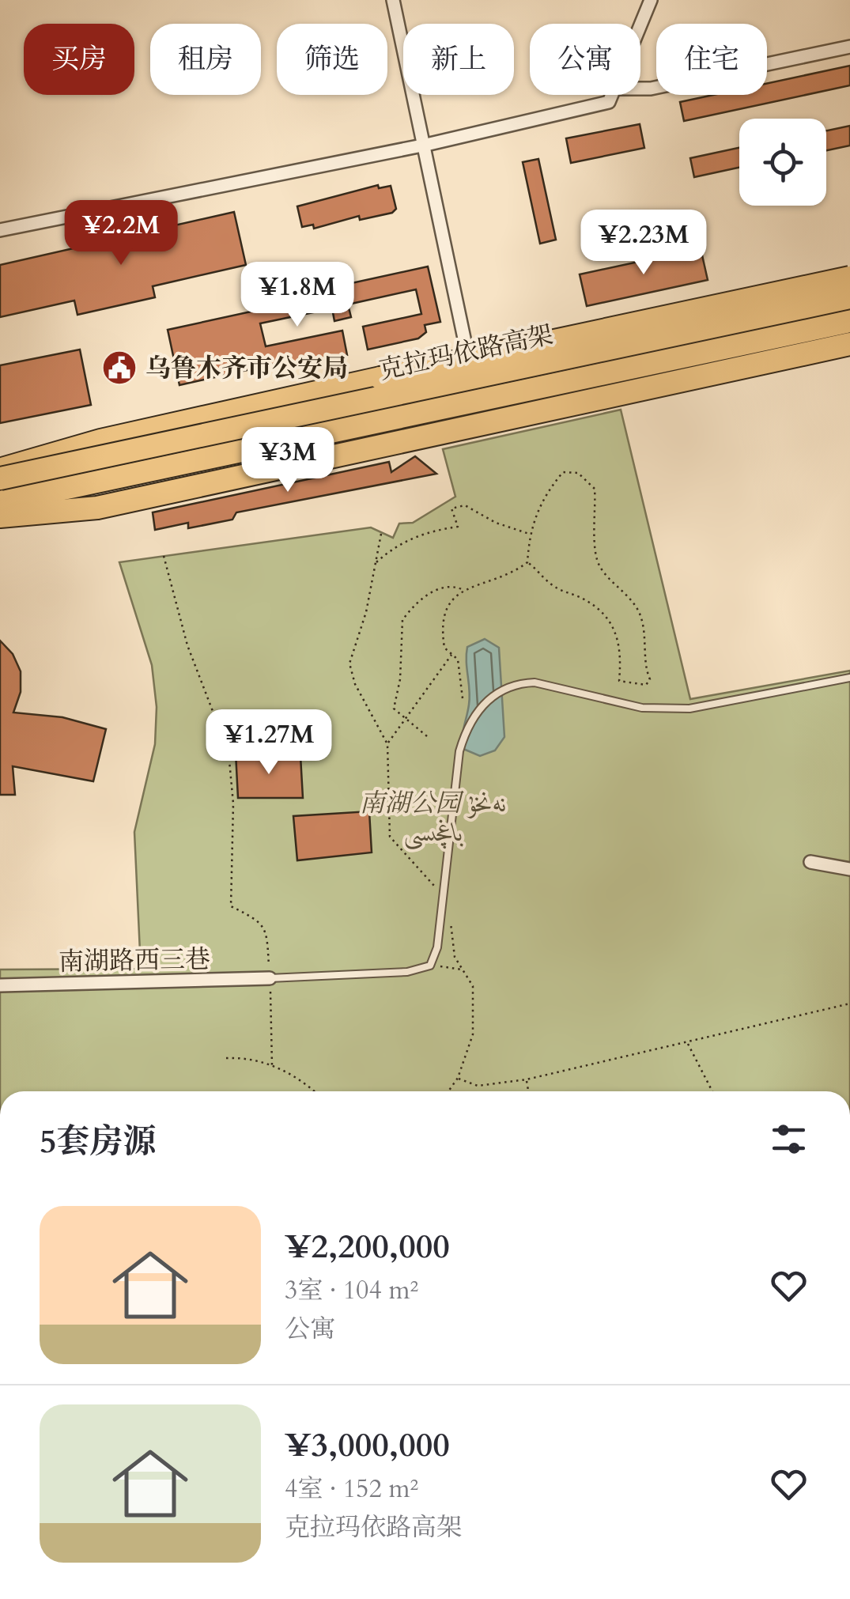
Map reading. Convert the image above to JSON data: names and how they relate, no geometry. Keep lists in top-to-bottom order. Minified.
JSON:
{"streets":{"highway":["克拉玛依路高架"],"street":["南湖路西三巷"]},"parks":["南湖公园 نەنخۇ باغچىسى"],"places":{"public building":["乌鲁木齐市公安局"]},"page":{"chip":["买房","租房","筛选","新上","公寓","住宅"],"price":["¥2.2M","¥2.23M","¥1.8M","¥3M","¥1.27M"],"heading":"5套房源","list":[{"name":"¥2,200,000","note":"3室 · 104 m² · 公寓"},{"name":"¥3,000,000","note":"4室 · 152 m² · 克拉玛依路高架"}]}}
